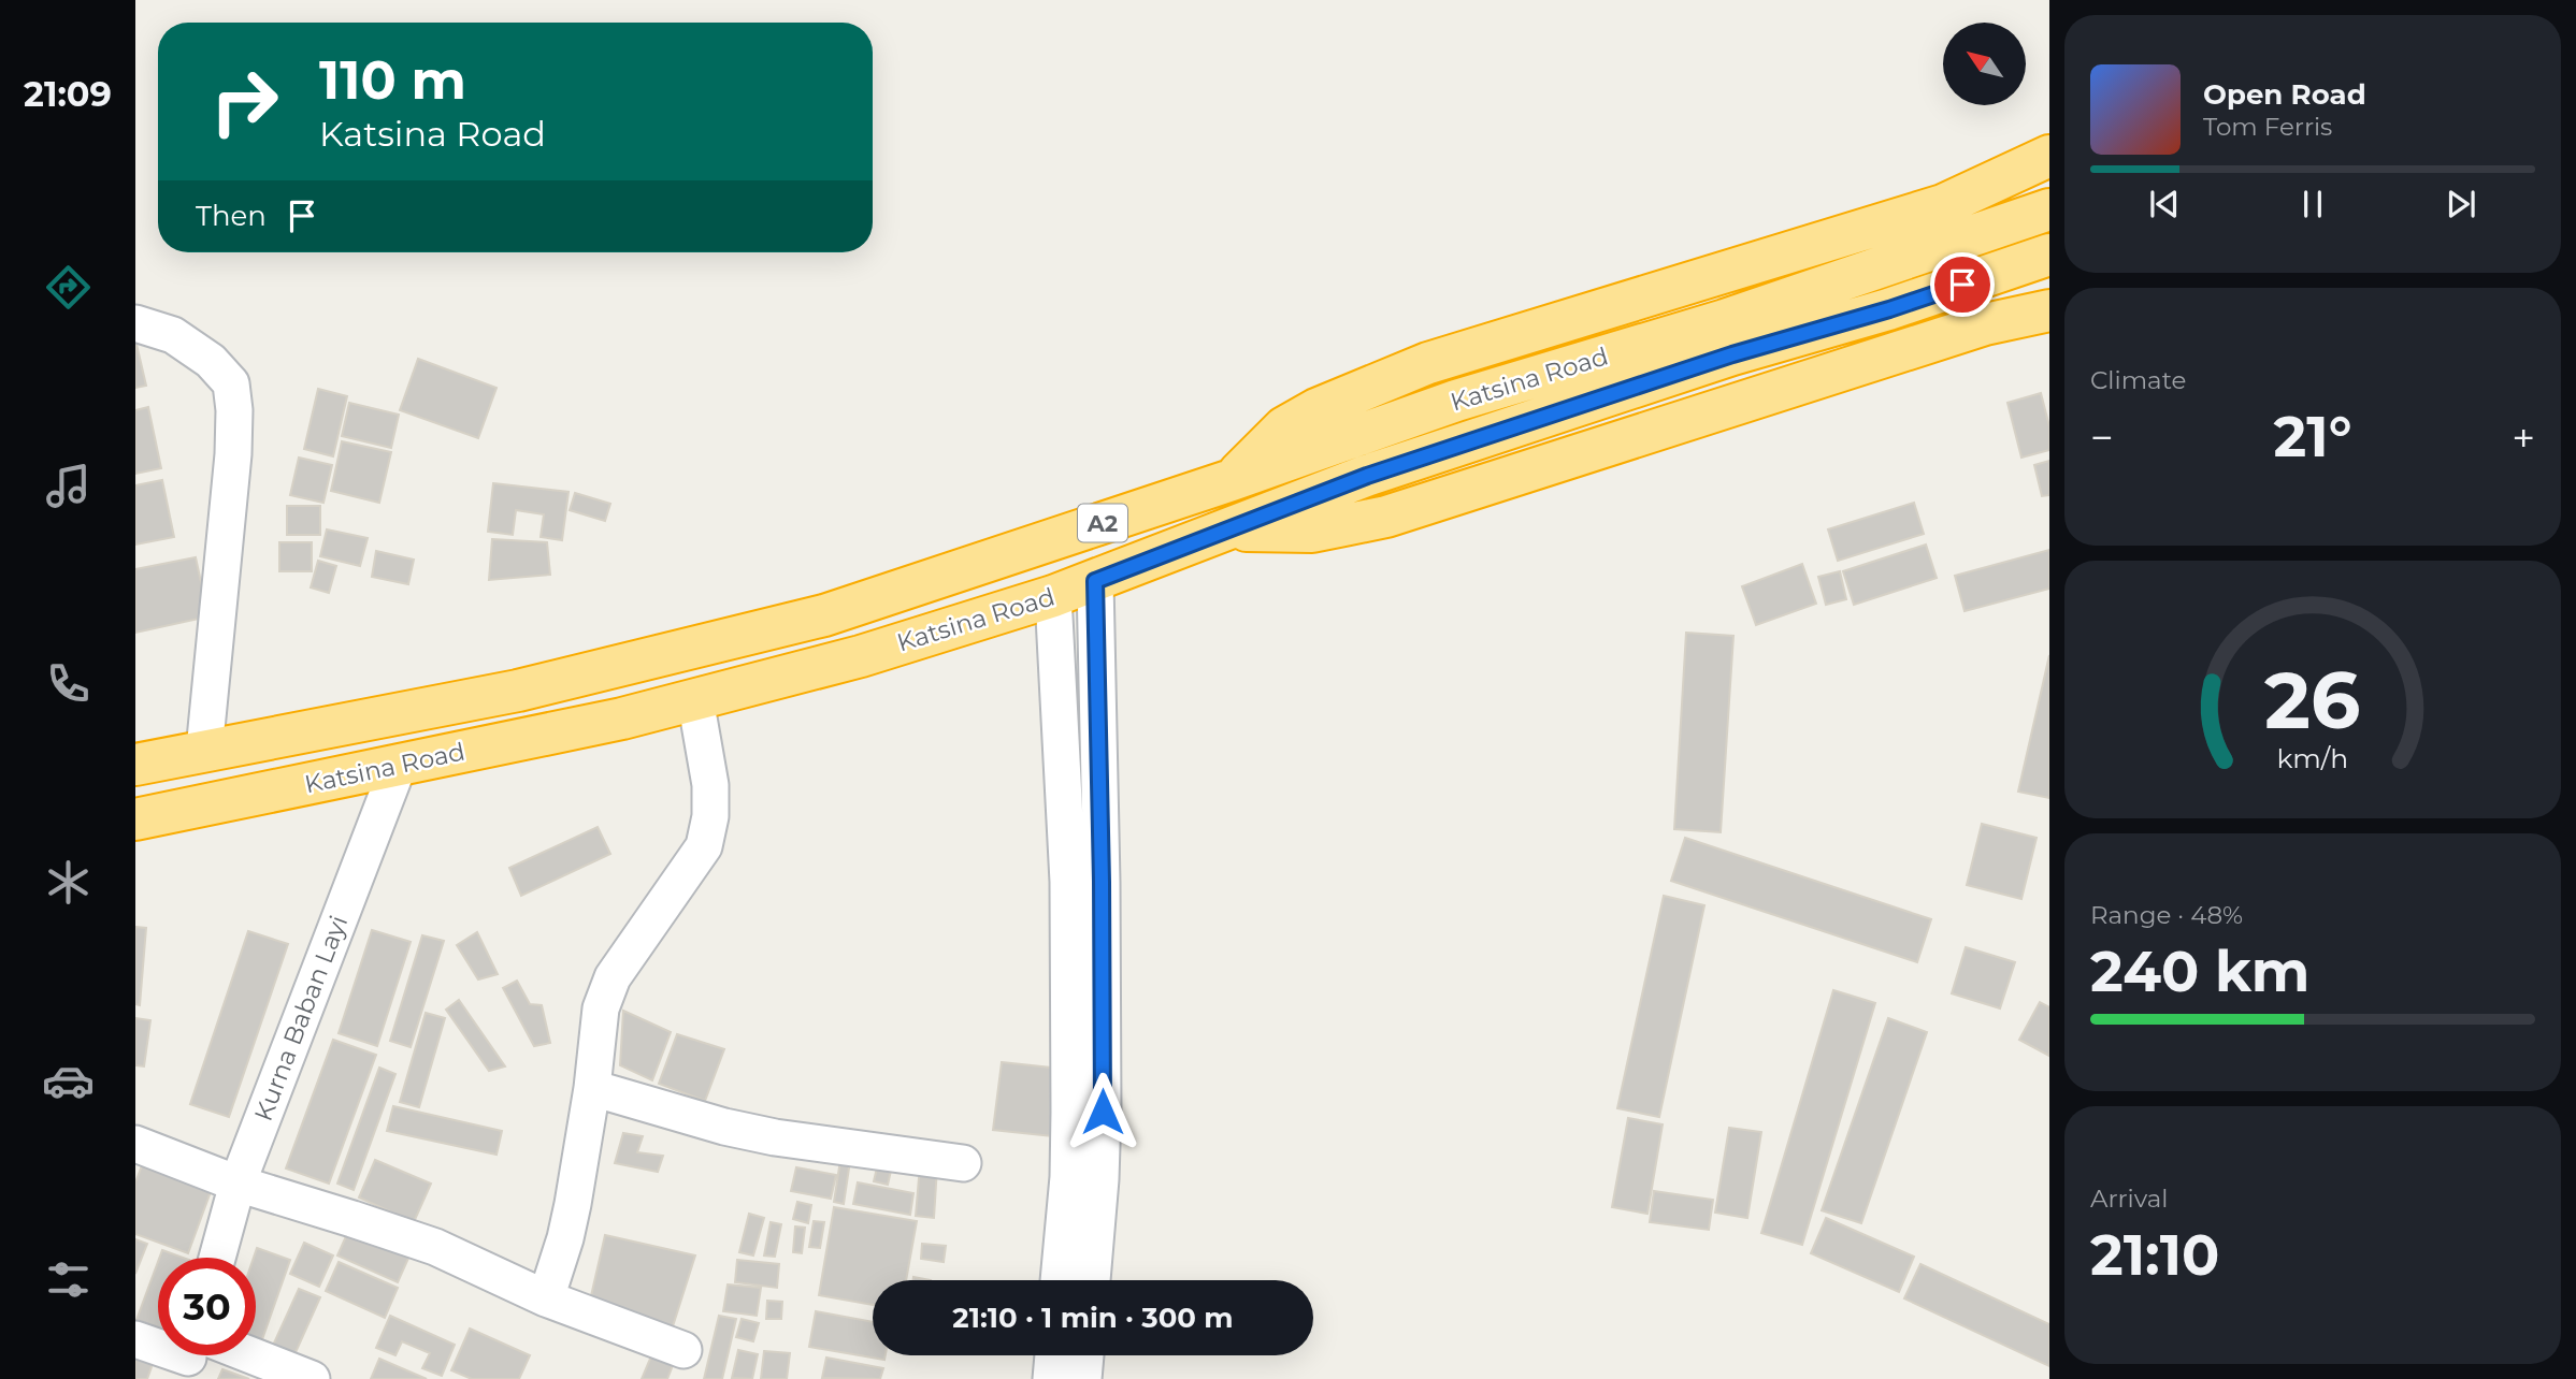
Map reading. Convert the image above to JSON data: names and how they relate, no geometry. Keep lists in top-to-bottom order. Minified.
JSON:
{"streets":{"highway":["Katsina Road","A2"],"street":["Kurna Baban Layi"]},"crossings":[["Katsina Road","Kurna Baban Layi"]],"north":"top left","page":{"tabs":"21:09","turn":["110 m","Katsina Road"],"song":["Open Road","Tom Ferris"],"then":"Then","tile":["Climate",["Range · 48%","240 km"],["Arrival","21:10"]],"heat":["−","21°","+"],"limit":"30","trip":"21:10 · 1 min · 300 m","gauge":["26","km/h"]}}
